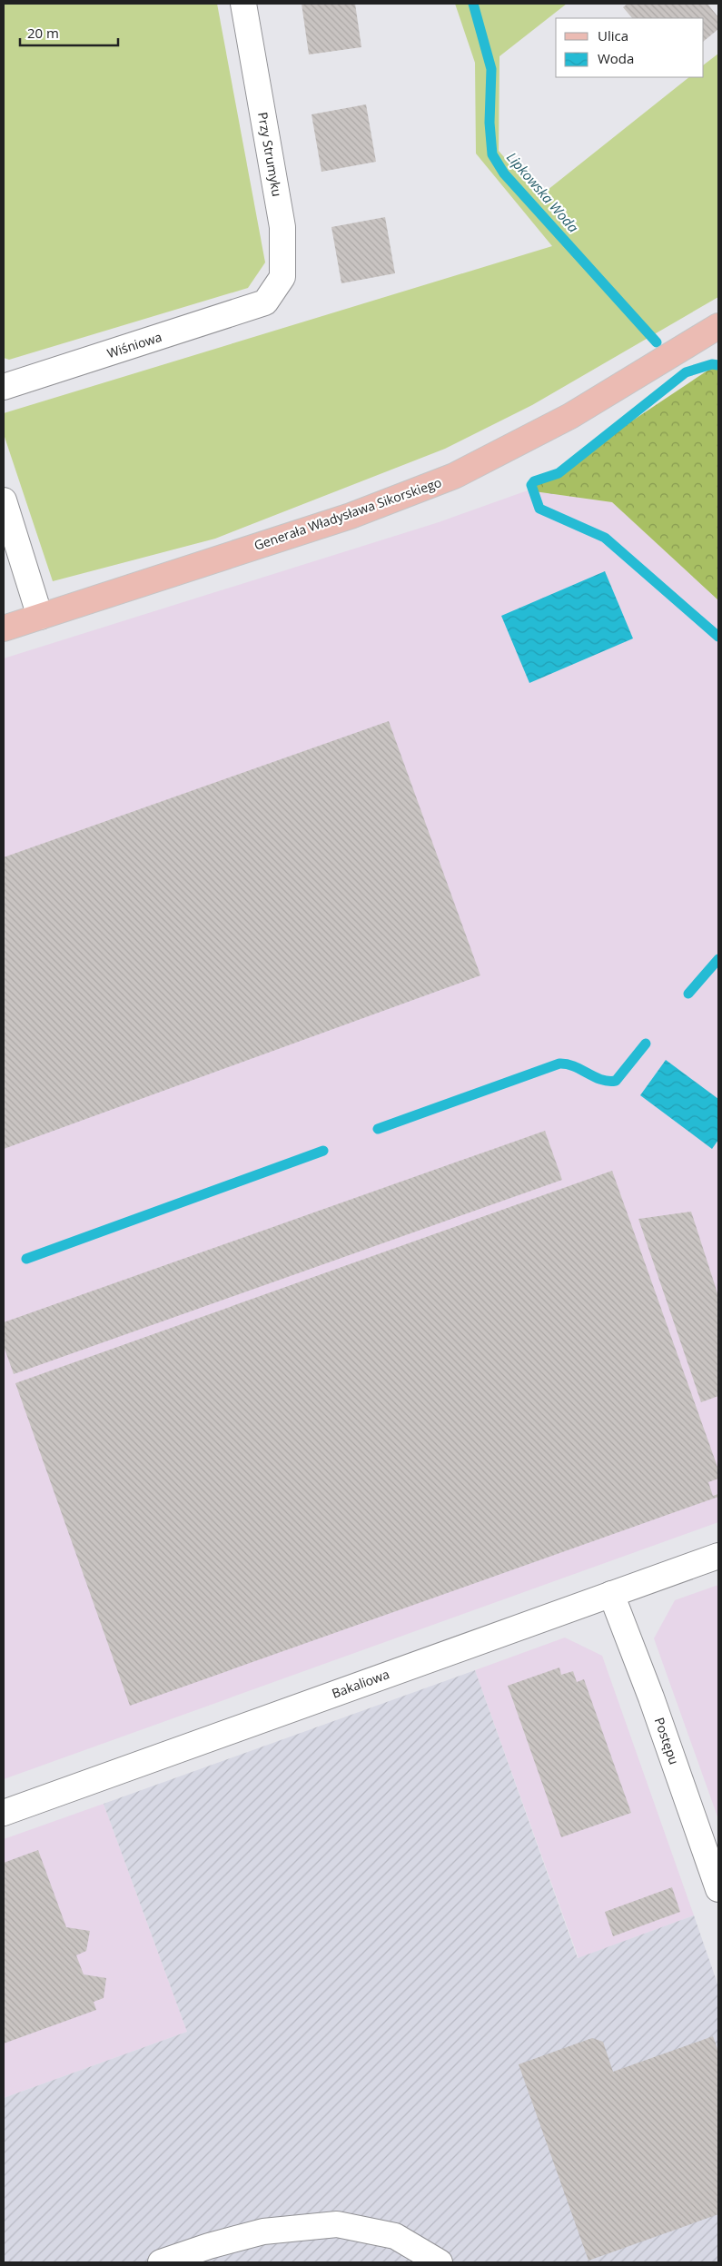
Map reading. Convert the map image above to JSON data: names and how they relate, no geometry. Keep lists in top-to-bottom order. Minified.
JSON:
{"streets":{"main road":["Generała Władysława Sikorskiego"],"street":["Przy Strumyku","Wiśniowa","Bakaliowa","Postępu"]},"crossings":[["Przy Strumyku","Wiśniowa"],["Bakaliowa","Postępu"]],"water":["Lipkowska Woda"],"legend":["Ulica","Woda"],"scale_bar":"20 m"}
